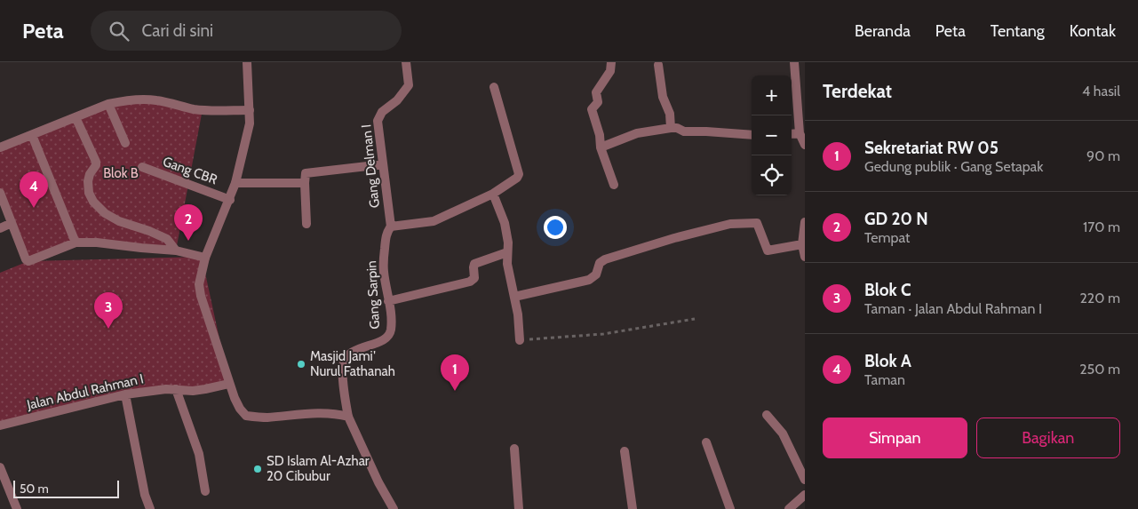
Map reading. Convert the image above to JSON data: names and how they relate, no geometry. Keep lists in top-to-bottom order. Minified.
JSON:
{"streets":{"street":["Gang Delman I","Gang CBR","Gang Sarpin","Jalan Abdul Rahman I"]},"crossings":[["Gang Delman I","Gang Sarpin"]],"parks":["Blok B"],"places":["Masjid Jami' Nurul Fathanah","SD Islam Al-Azhar 20 Cibubur"],"scale_bar":"50 m","page":{"header":"Peta","search":"Cari di sini","nav":["Beranda","Peta","Tentang","Kontak"],"heading":["Terdekat","4 hasil"],"map_buttons":["+","−"],"list":[{"mark":"1","name":"Sekretariat RW 05","note":"Gedung publik · Gang Setapak","value":"90 m"},{"mark":"2","name":"GD 20 N","note":"Tempat","value":"170 m"},{"mark":"3","name":"Blok C","note":"Taman · Jalan Abdul Rahman I","value":"220 m"},{"mark":"4","name":"Blok A","note":"Taman","value":"250 m"}],"pins":["4","2","3","1"],"buttons":["Simpan","Bagikan"],"scale":"50 m"}}
